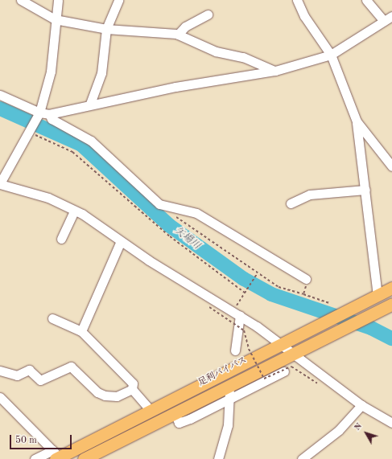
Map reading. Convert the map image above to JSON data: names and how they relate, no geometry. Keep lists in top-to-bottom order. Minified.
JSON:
{"streets":{"highway":["足利バイパス"]},"water":["矢場川"],"scale_bar":"50 m","north":"top left"}
